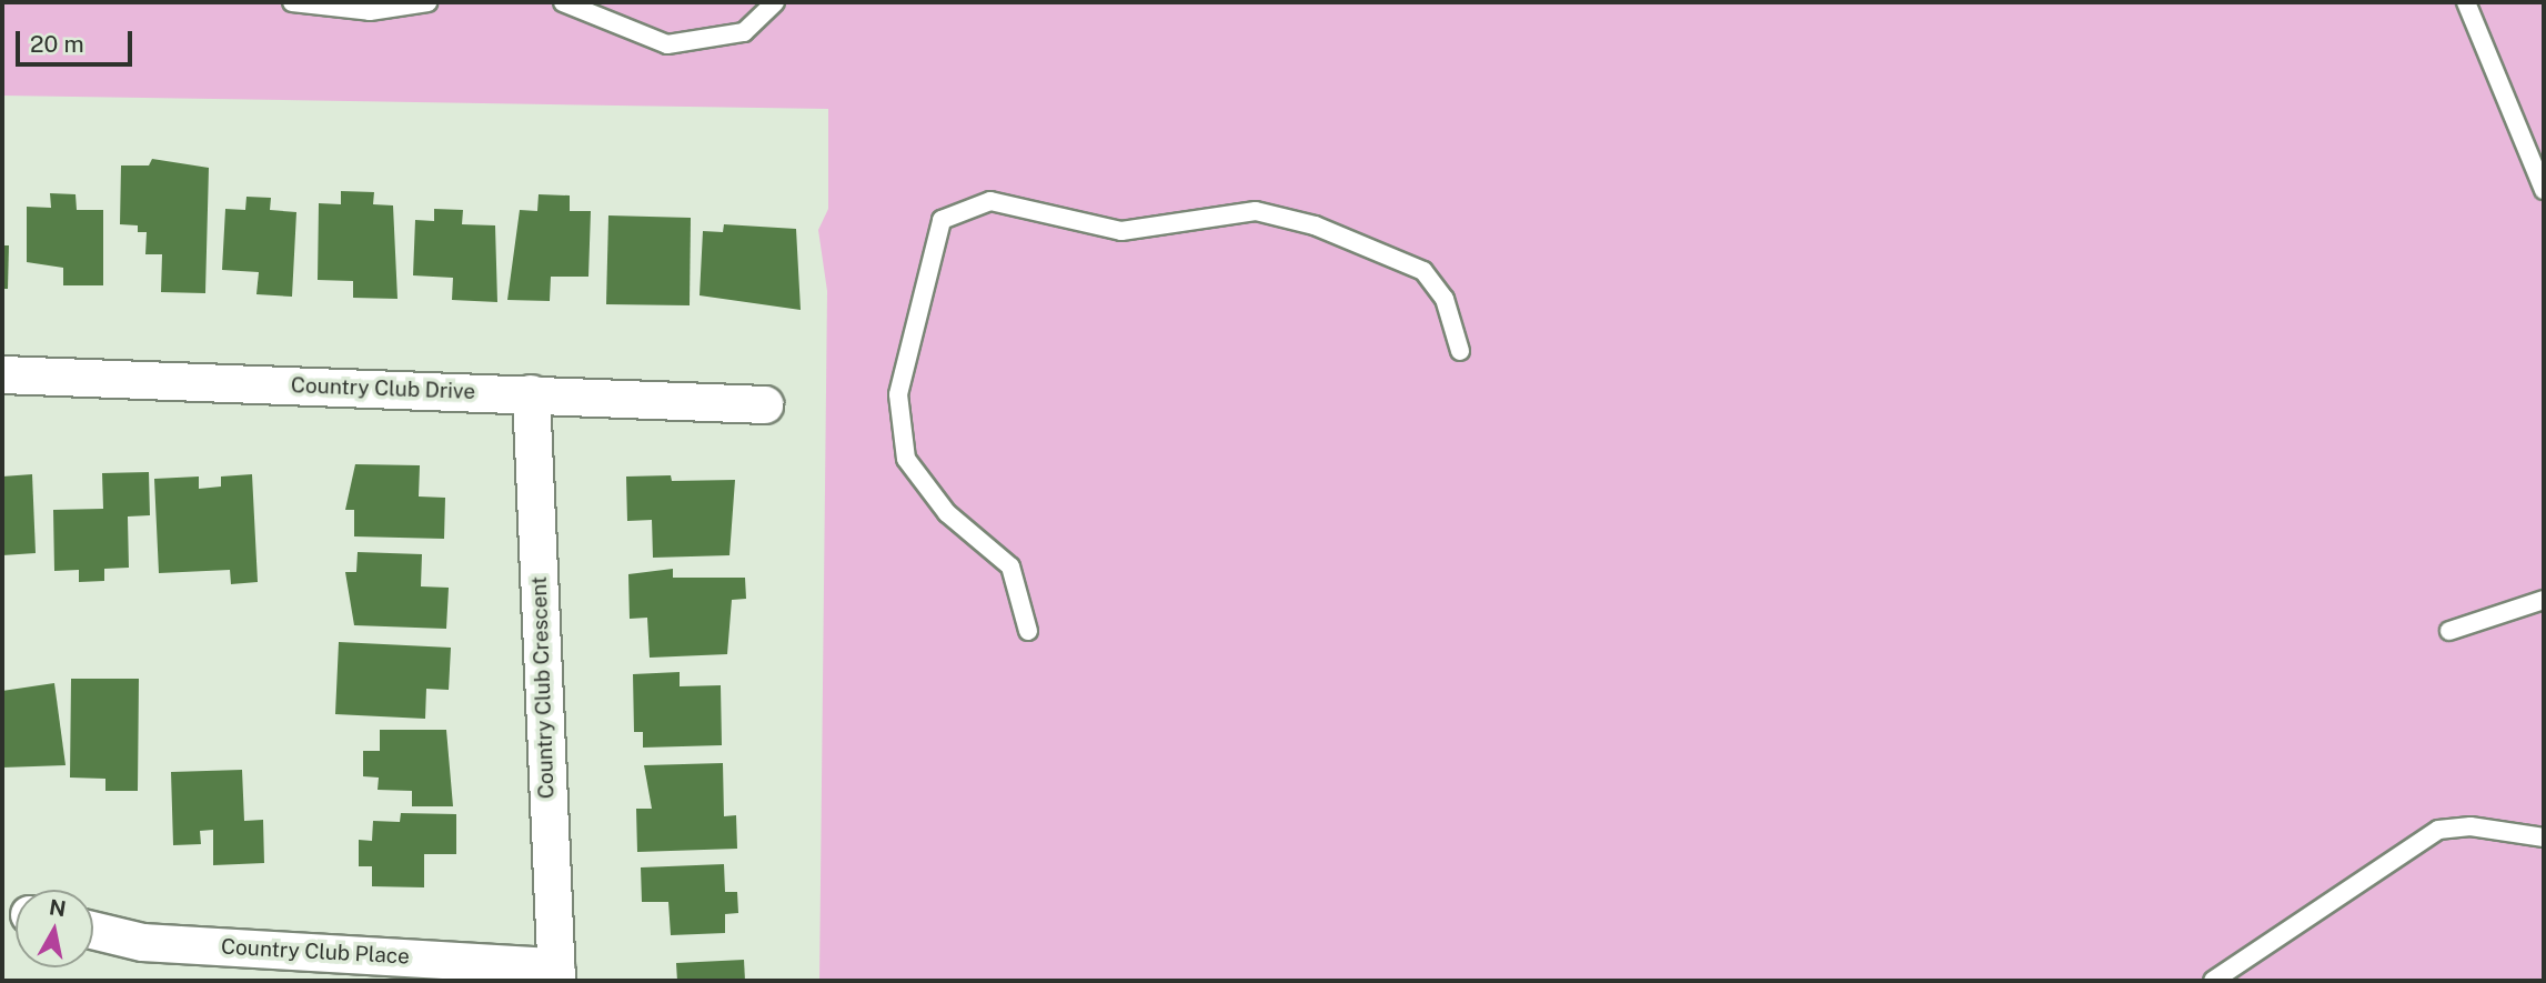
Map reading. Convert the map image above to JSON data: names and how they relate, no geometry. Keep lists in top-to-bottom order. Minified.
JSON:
{"streets":{"street":["Country Club Drive","Country Club Crescent","Country Club Place"]},"crossings":[["Country Club Drive","Country Club Crescent"],["Country Club Crescent","Country Club Place"]],"scale_bar":"20 m","north":"top"}
